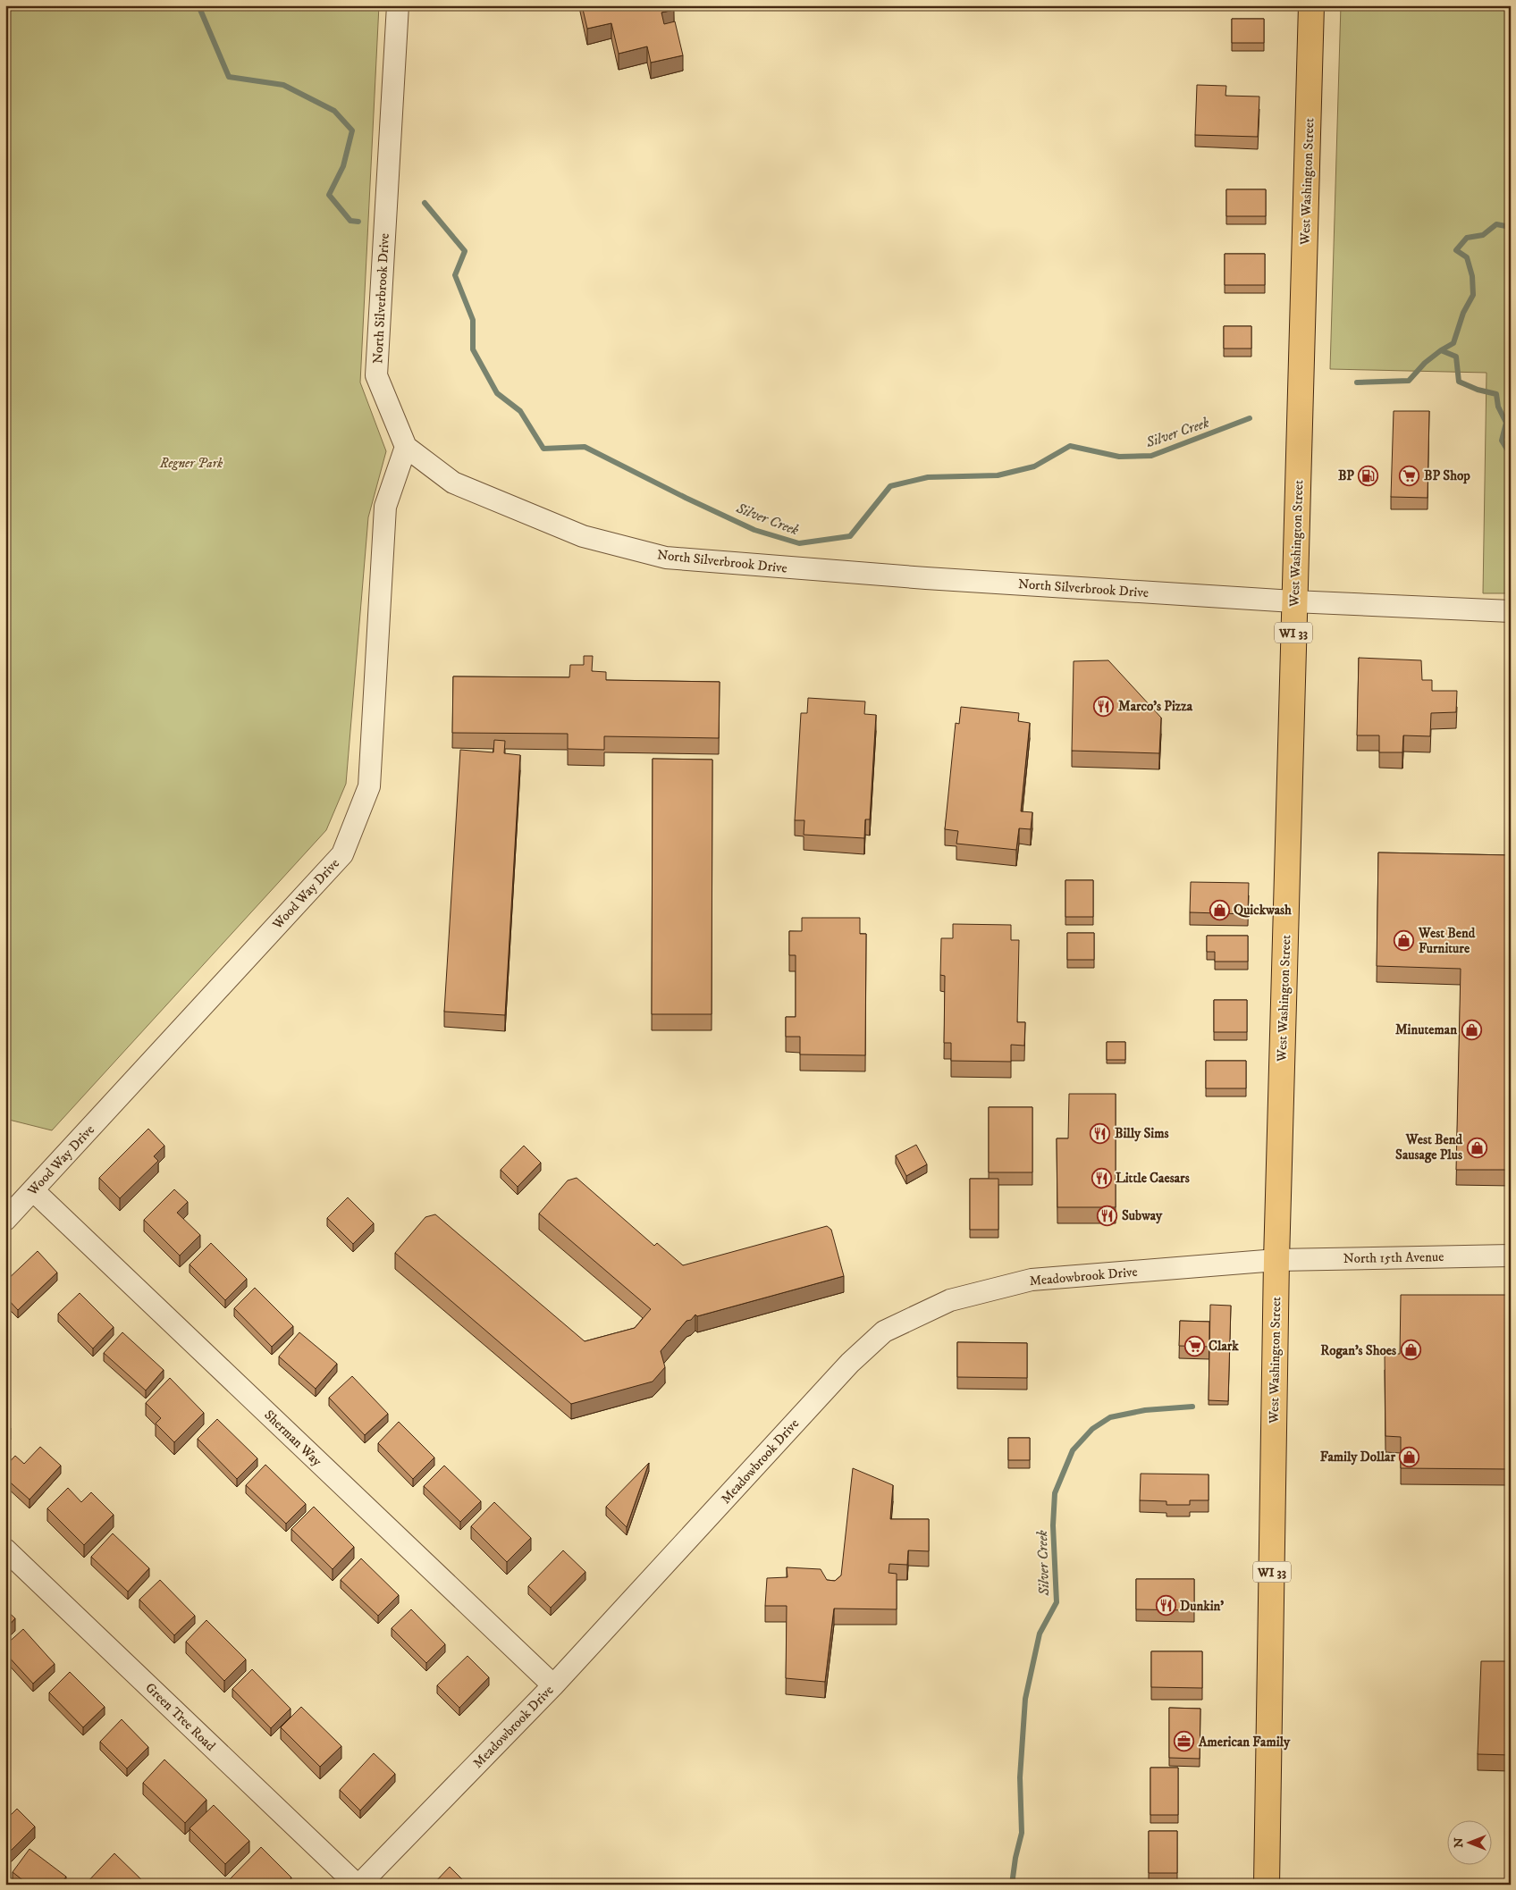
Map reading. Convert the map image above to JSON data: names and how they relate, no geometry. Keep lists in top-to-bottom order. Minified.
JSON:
{"streets":{"main road":["West Washington Street","WI 33"],"street":["North Silverbrook Drive","Wood Way Drive","North 15th Avenue","Meadowbrook Drive","Sherman Way","Green Tree Road"]},"crossings":[["West Washington Street","North Silverbrook Drive"],["West Washington Street","North 15th Avenue"],["West Washington Street","Meadowbrook Drive"],["North Silverbrook Drive","Wood Way Drive"],["Wood Way Drive","Sherman Way"],["North 15th Avenue","Meadowbrook Drive"],["Meadowbrook Drive","Sherman Way"],["Meadowbrook Drive","Green Tree Road"]],"water":["Silver Creek"],"parks":["Regner Park"],"places":{"fuel station":["BP"],"supermarket":["BP Shop","Clark"],"restaurant":["Marco's Pizza","Billy Sims","Little Caesars","Subway","Dunkin'"],"shop":["Quickwash","West Bend Furniture","Minuteman","West Bend Sausage Plus","Rogan's Shoes","Family Dollar"],"office":["American Family"]},"north":"left"}
